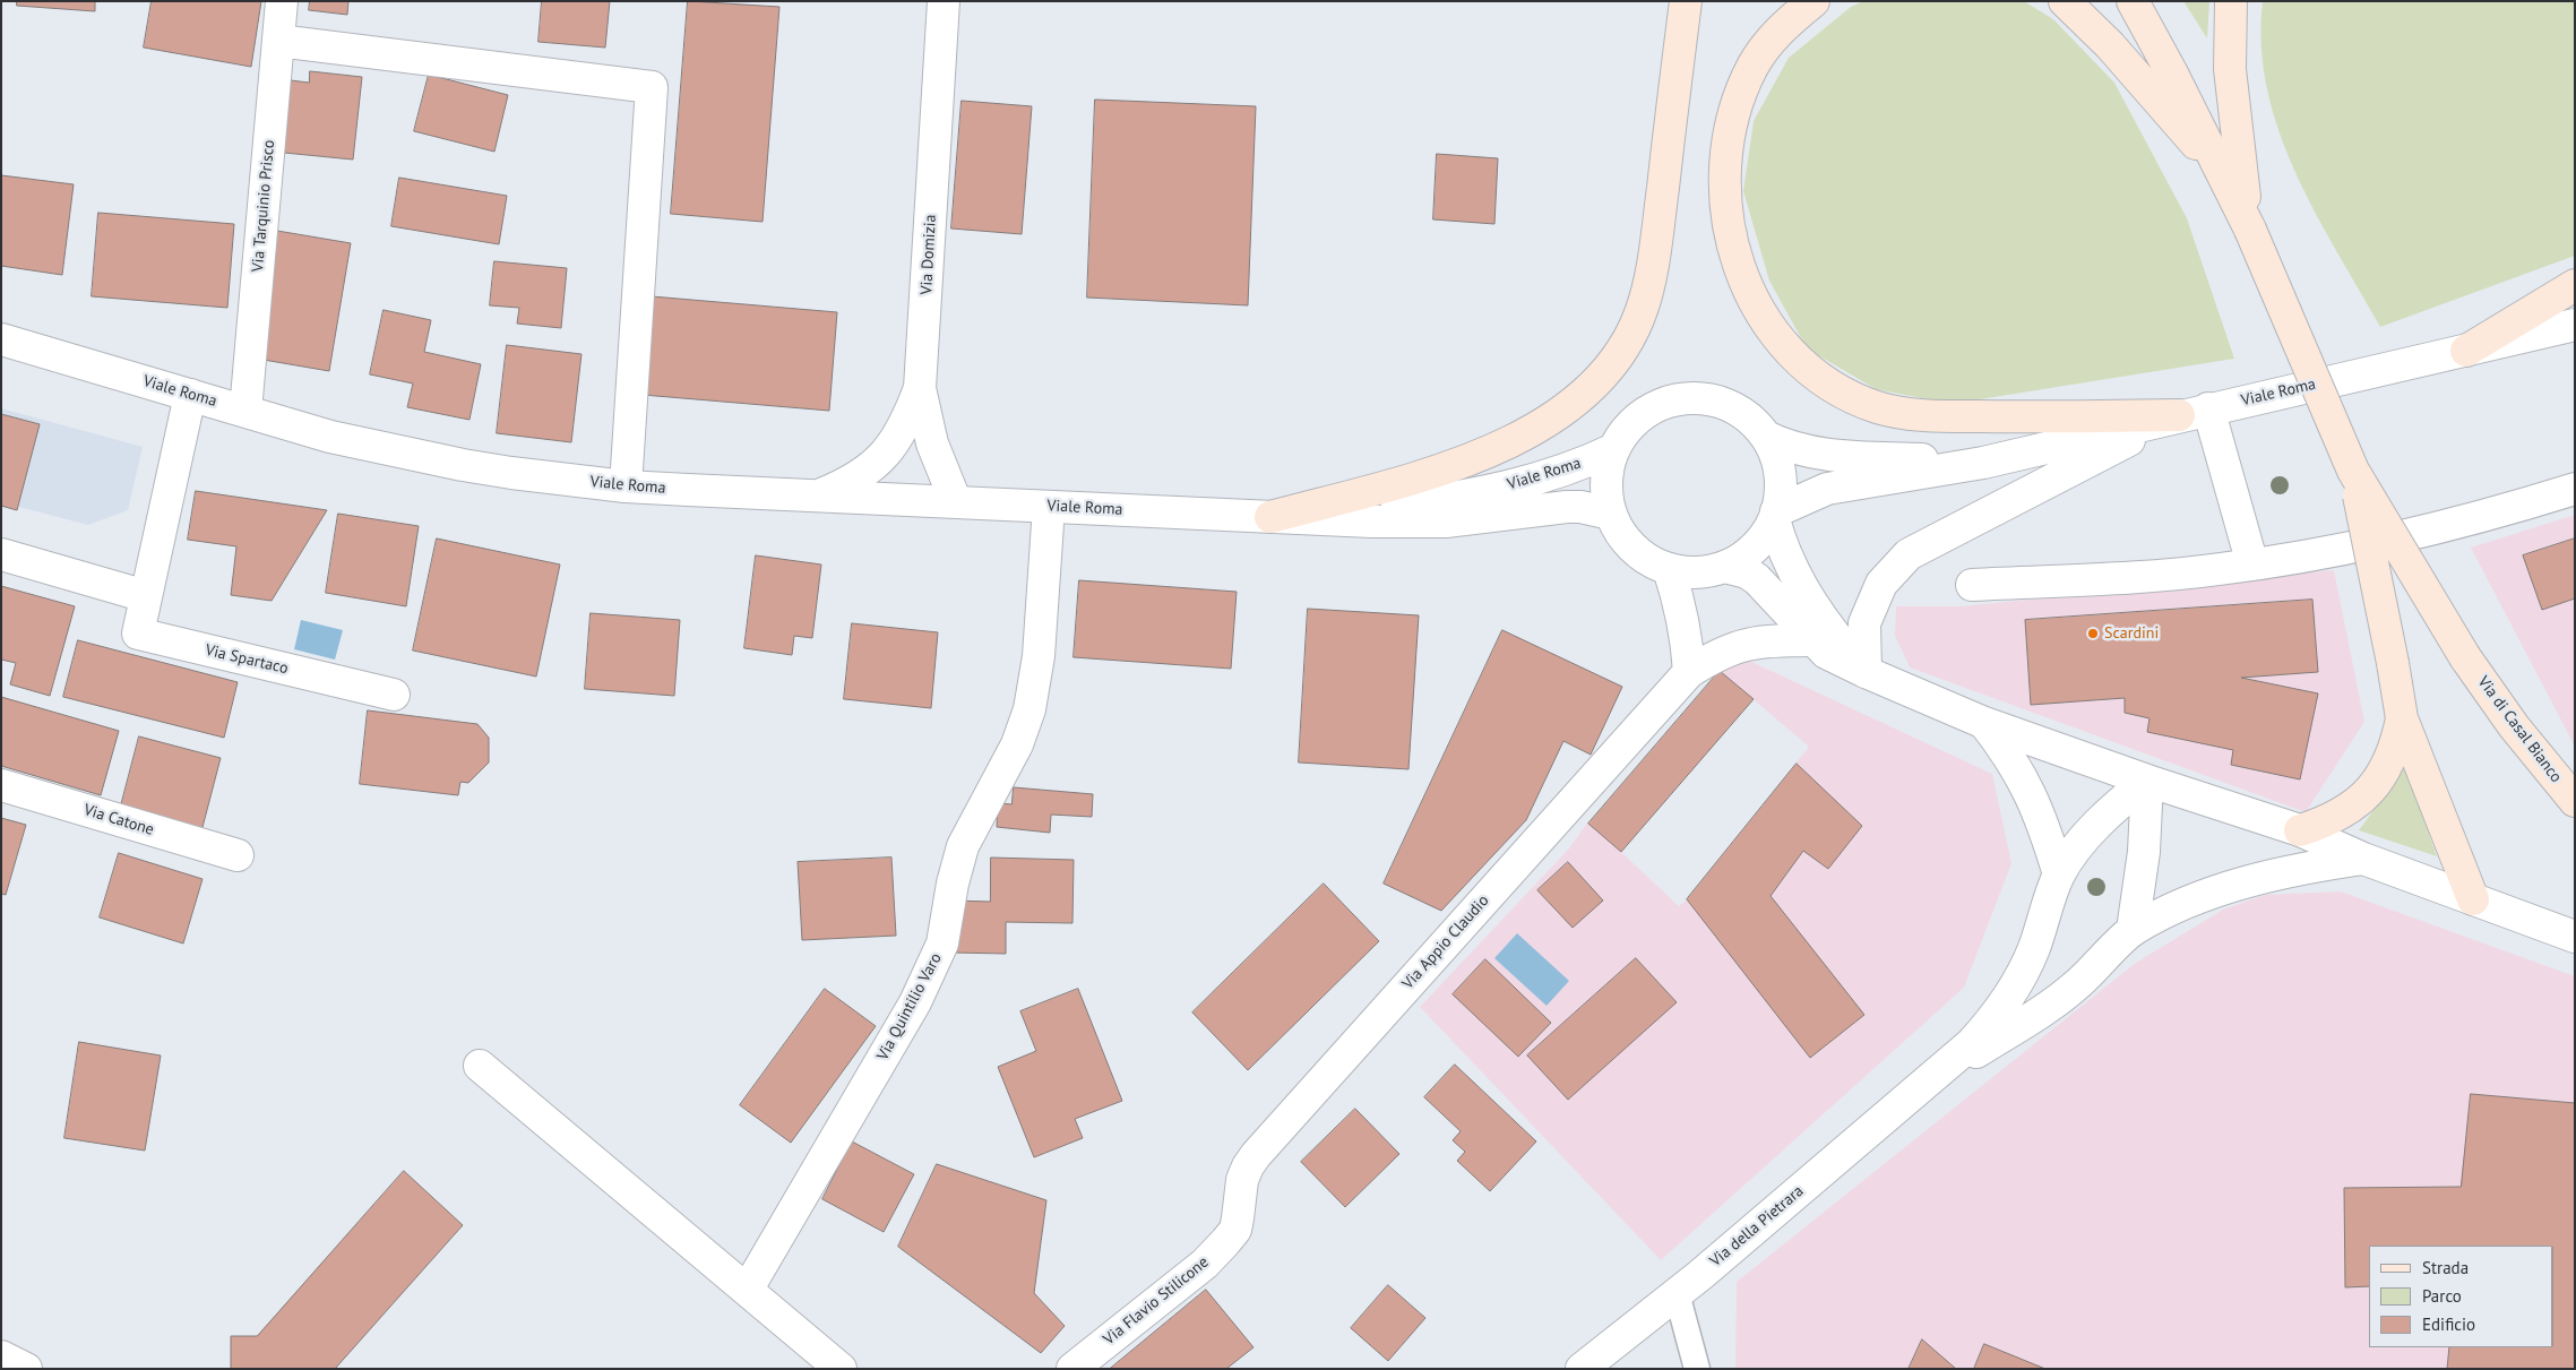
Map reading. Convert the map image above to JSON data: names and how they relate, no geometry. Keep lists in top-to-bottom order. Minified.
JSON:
{"streets":{"main road":["Via di Casal Bianco"],"street":["Via Tarquinio Prisco","Via Domizia","Viale Roma","Via Spartaco","Via Catone","Via Appio Claudio","Via Quintilio Varo","Via della Pietrara","Via Flavio Stilicone"]},"crossings":[["Via Tarquinio Prisco","Viale Roma"],["Via Domizia","Viale Roma"],["Viale Roma","Via Spartaco"],["Viale Roma","Via Quintilio Varo"],["Via Appio Claudio","Via Flavio Stilicone"]],"places":["Scardini"],"legend":["Strada","Parco","Edificio"]}
